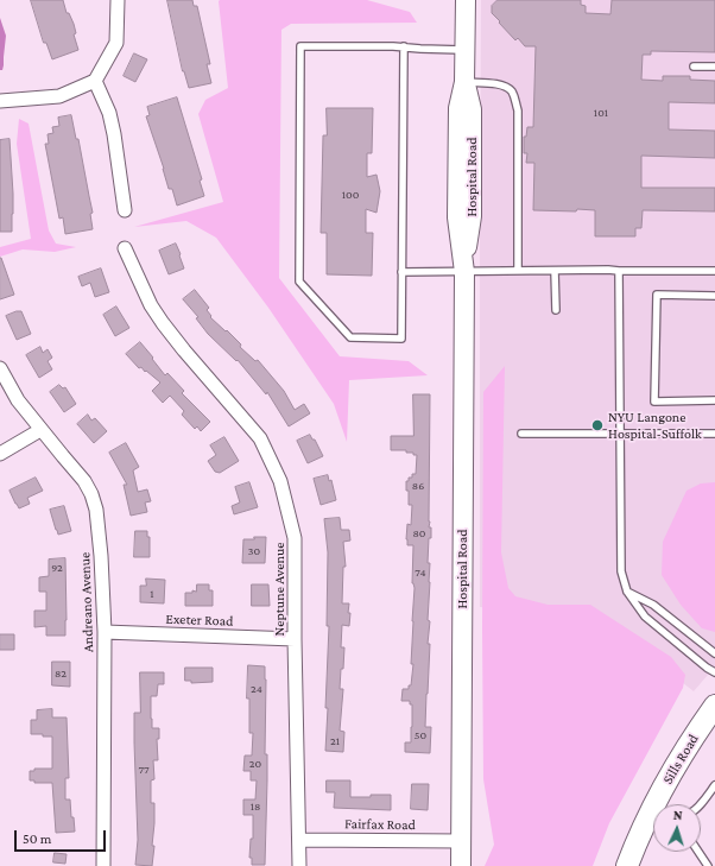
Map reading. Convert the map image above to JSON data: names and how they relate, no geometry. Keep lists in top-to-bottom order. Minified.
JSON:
{"streets":{"main road":["Sills Road"],"street":["Hospital Road","Neptune Avenue","Andreano Avenue","Exeter Road","Fairfax Road"]},"crossings":[["Hospital Road","Fairfax Road"],["Neptune Avenue","Exeter Road"],["Neptune Avenue","Fairfax Road"],["Andreano Avenue","Exeter Road"]],"places":["NYU Langone Hospital-Suffolk"],"house_numbers":["101","100","86","80","30","92","74","1","82","24","50","21","20","77","18"],"scale_bar":"50 m","north":"top"}
